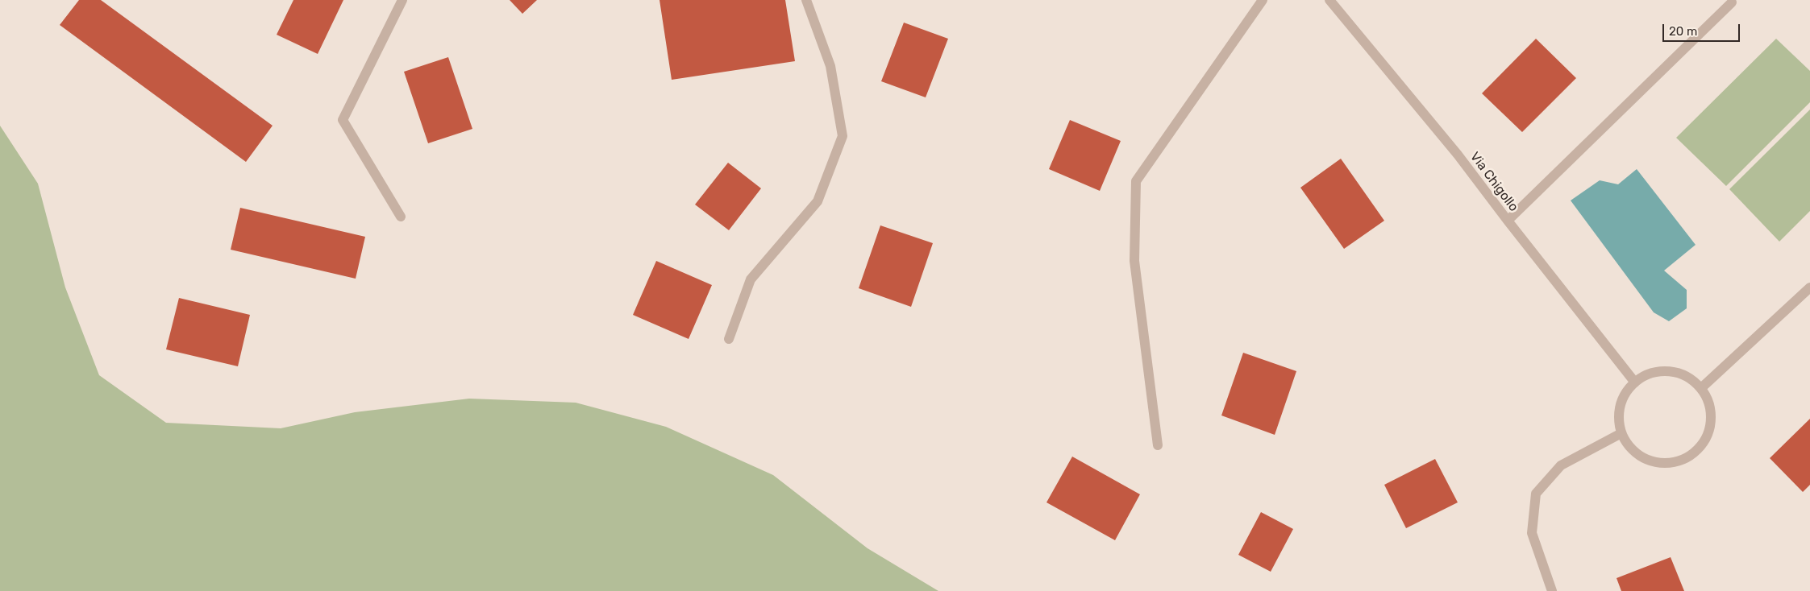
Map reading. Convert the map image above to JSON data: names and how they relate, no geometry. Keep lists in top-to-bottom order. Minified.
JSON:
{"streets":{"street":["Via Chigollo"]},"scale_bar":"20 m"}
